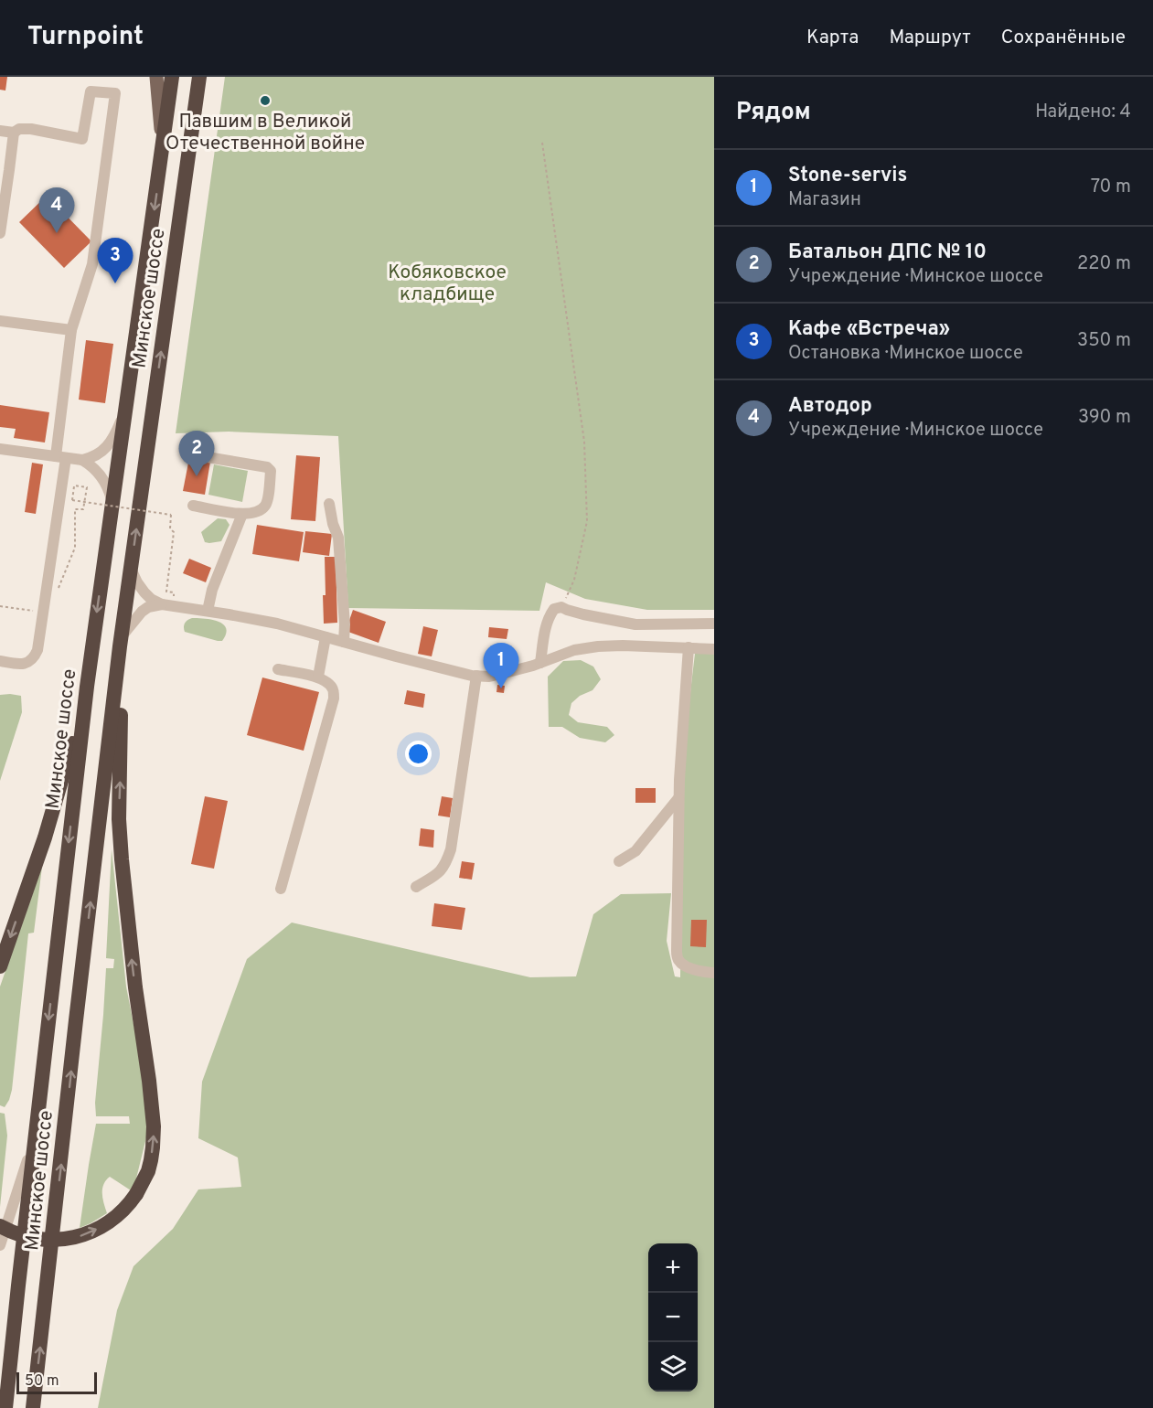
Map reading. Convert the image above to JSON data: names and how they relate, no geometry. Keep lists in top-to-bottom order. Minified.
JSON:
{"streets":{"highway":["Минское шоссе"]},"parks":["Кобяковское кладбище"],"places":["Павшим в Великой Отечественной войне"],"scale_bar":"50 m","page":{"header":"Turnpoint","nav":["Карта","Маршрут","Сохранённые"],"heading":["Рядом","Найдено: 4"],"list":[{"mark":"1","name":"Stone-servis","note":"Магазин","value":"70 m"},{"mark":"2","name":"Батальон ДПС № 10","note":"Учреждение · Минское шоссе","value":"220 m"},{"mark":"3","name":"Кафе «Встреча»","note":"Остановка · Минское шоссе","value":"350 m"},{"mark":"4","name":"Автодор","note":"Учреждение · Минское шоссе","value":"390 m"}],"pins":["4","3","2","1"],"map_buttons":["+","−"],"scale":"50 m"}}
